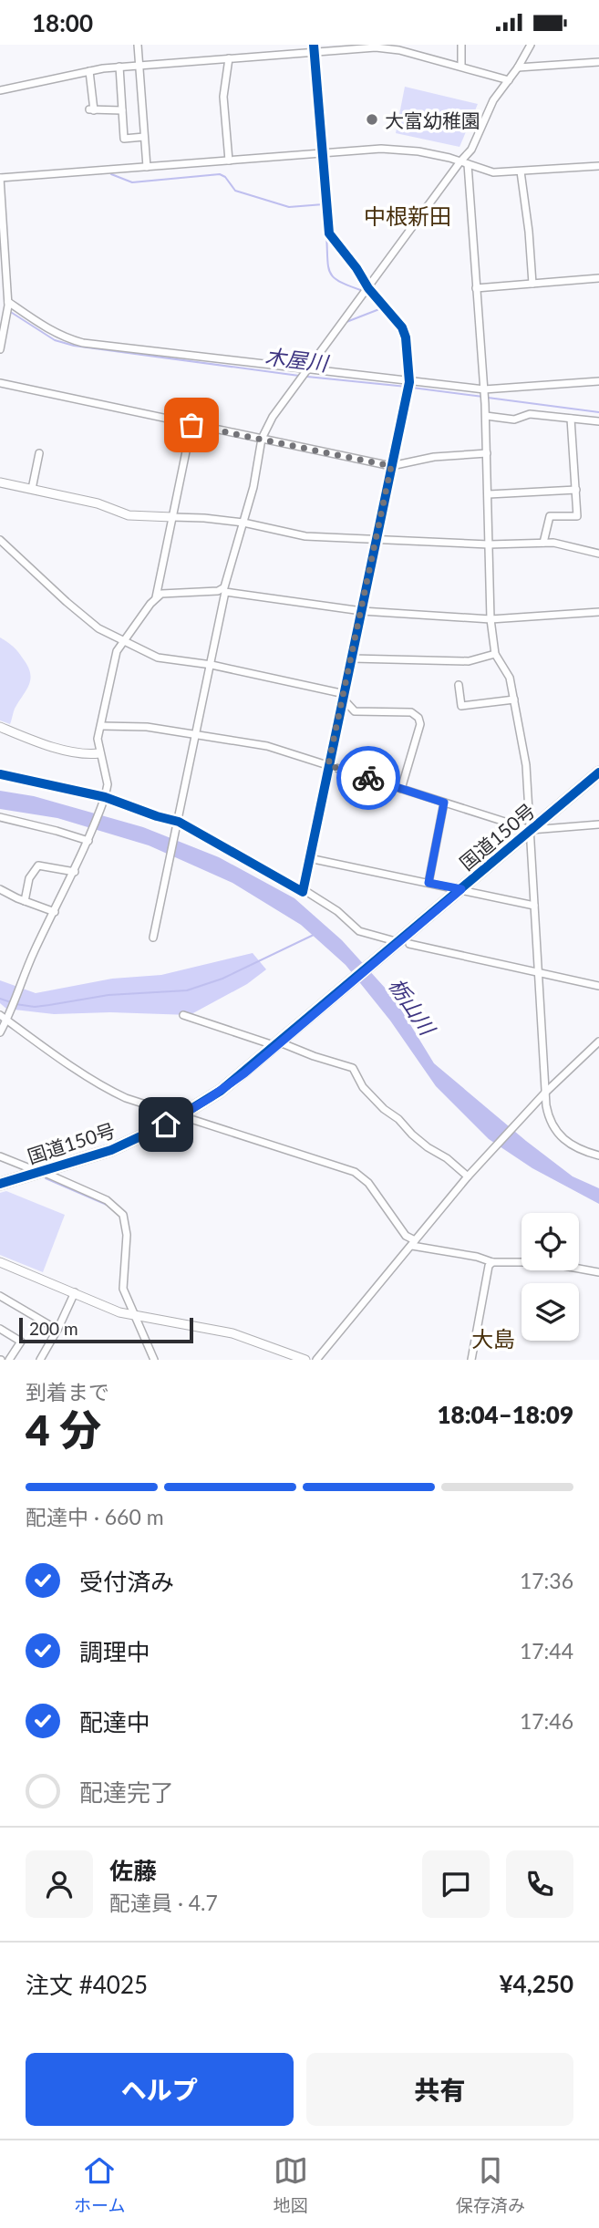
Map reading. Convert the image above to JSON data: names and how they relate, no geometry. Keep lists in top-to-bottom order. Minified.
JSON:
{"streets":{"highway":["国道150号"]},"districts":["中根新田","大島"],"water":["木屋川","栃山川"],"places":["大富幼稚園"],"scale_bar":"200 m","page":{"status":"18:00","scale":"200 m","heading":["4 分","到着まで","18:04–18:09"],"panel":["佐藤","配達員 · 4.7","注文 #4025","¥4,250"],"bar":"配達中 · 660 m","list":[["受付済み","17:36"],["調理中","17:44"],["配達中","17:46"],"配達完了"],"buttons":["ヘルプ","共有"],"tabs":["ホーム","地図","保存済み"]}}
